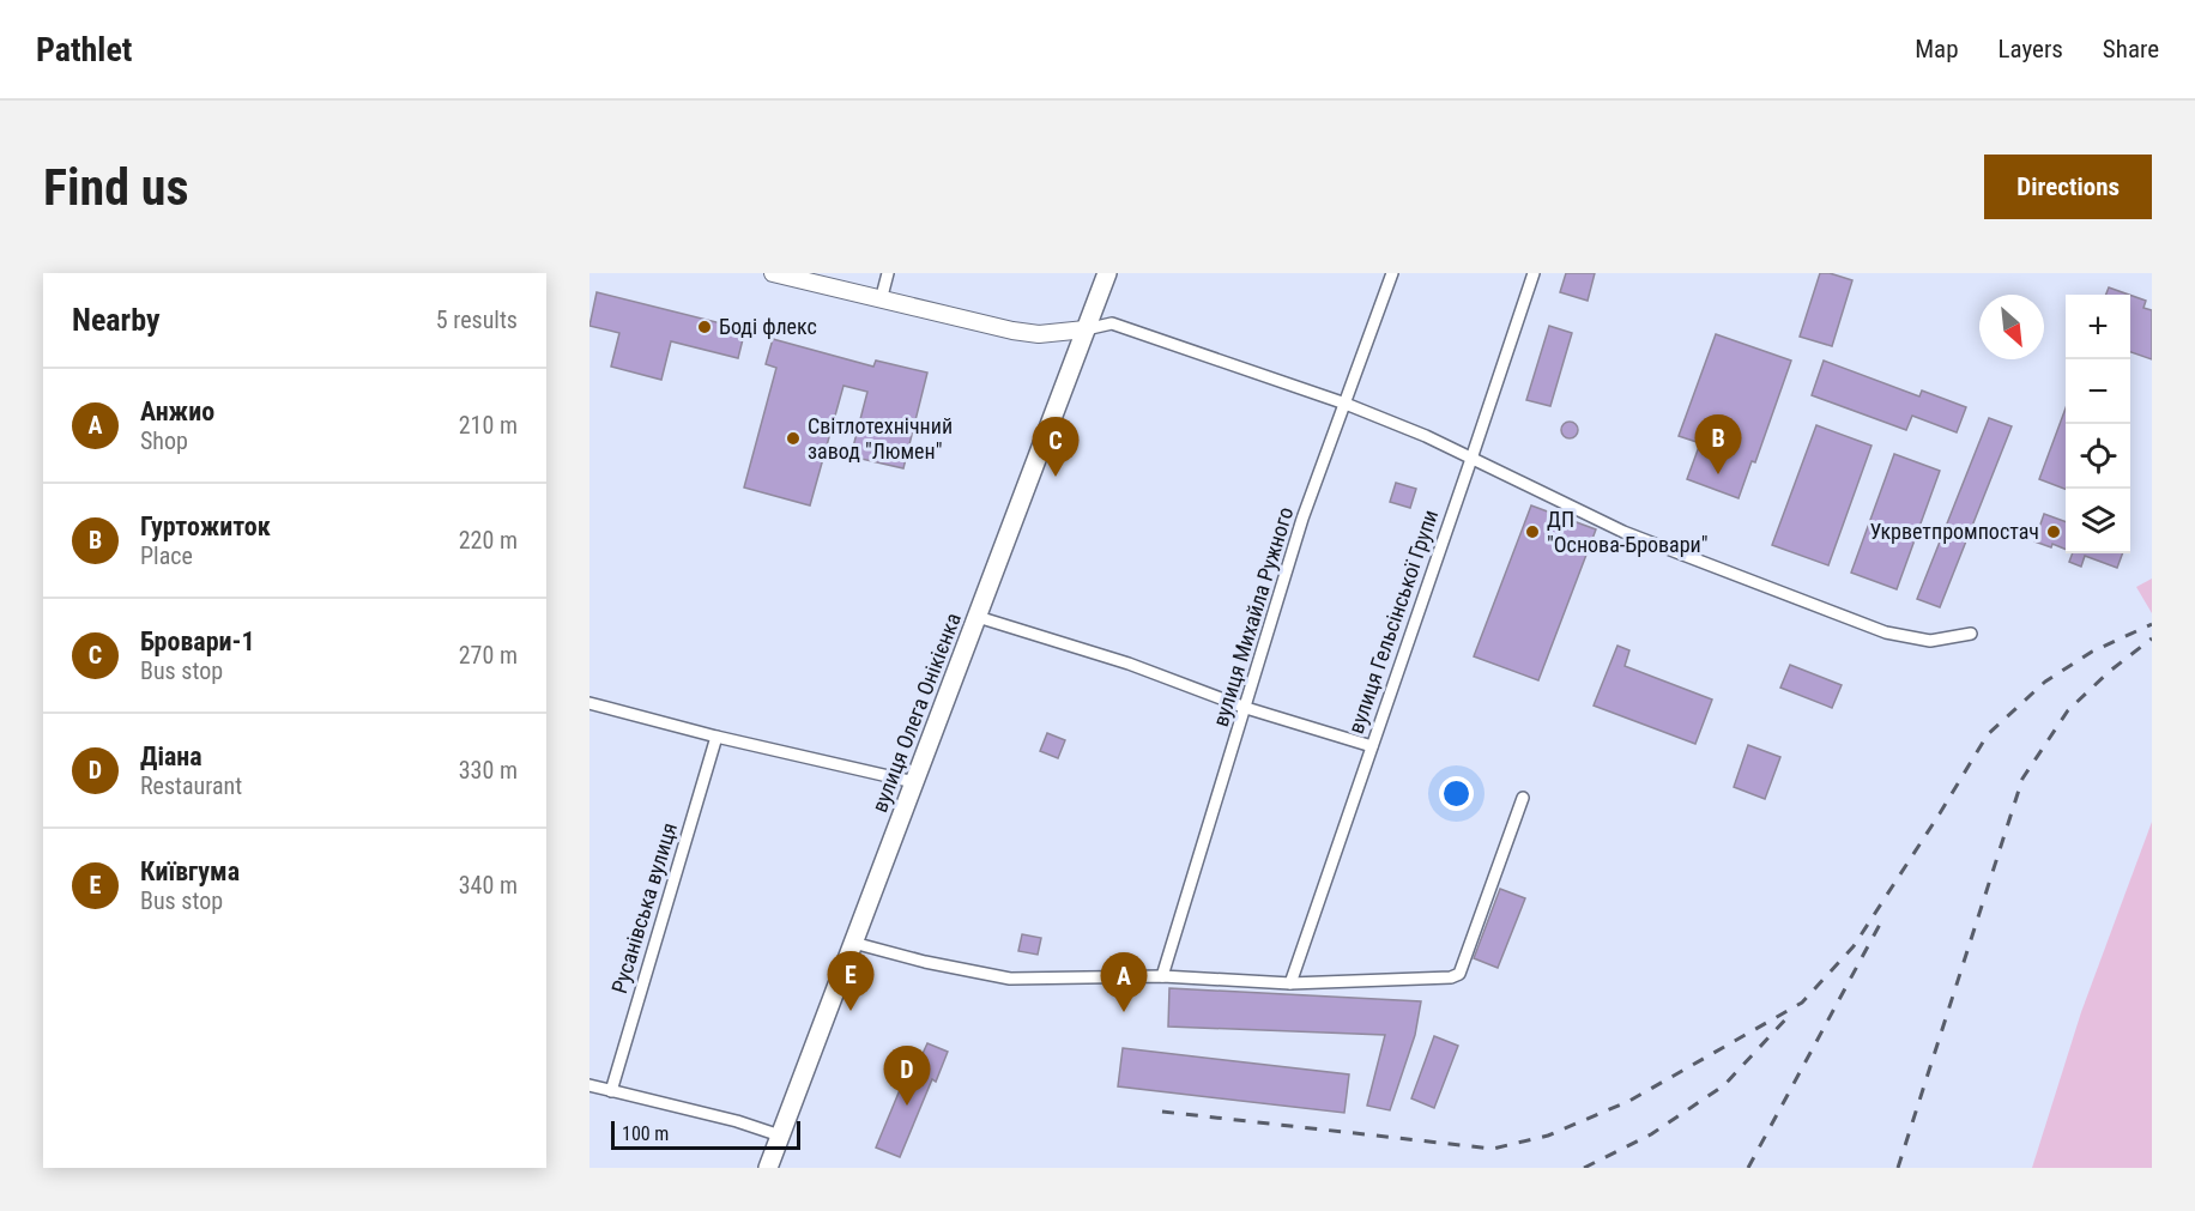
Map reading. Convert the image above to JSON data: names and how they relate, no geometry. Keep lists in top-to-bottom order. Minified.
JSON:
{"streets":{"main road":["вулиця Олега Онікієнка"],"street":["вулиця Михайла Ружного","вулиця Гельсінської Групи","Русанівська вулиця"]},"places":["Боді флекс","Світлотехнічний завод \"Люмен\"","ДП \"Основа-Бровари\"","Укрветпромпостач"],"scale_bar":"100 m","north":"bottom right","page":{"header":"Pathlet","nav":["Map","Layers","Share"],"buttons":"Directions","title":"Find us","heading":["Nearby","5 results"],"map_buttons":["+","−"],"list":[{"mark":"A","name":"Анжио","note":"Shop","value":"210 m"},{"mark":"B","name":"Гуртожиток","note":"Place","value":"220 m"},{"mark":"C","name":"Бровари-1","note":"Bus stop","value":"270 m"},{"mark":"D","name":"Діана","note":"Restaurant","value":"330 m"},{"mark":"E","name":"Київгума","note":"Bus stop","value":"340 m"}],"pins":["B","C","E","A","D"],"scale":"100 m"}}
